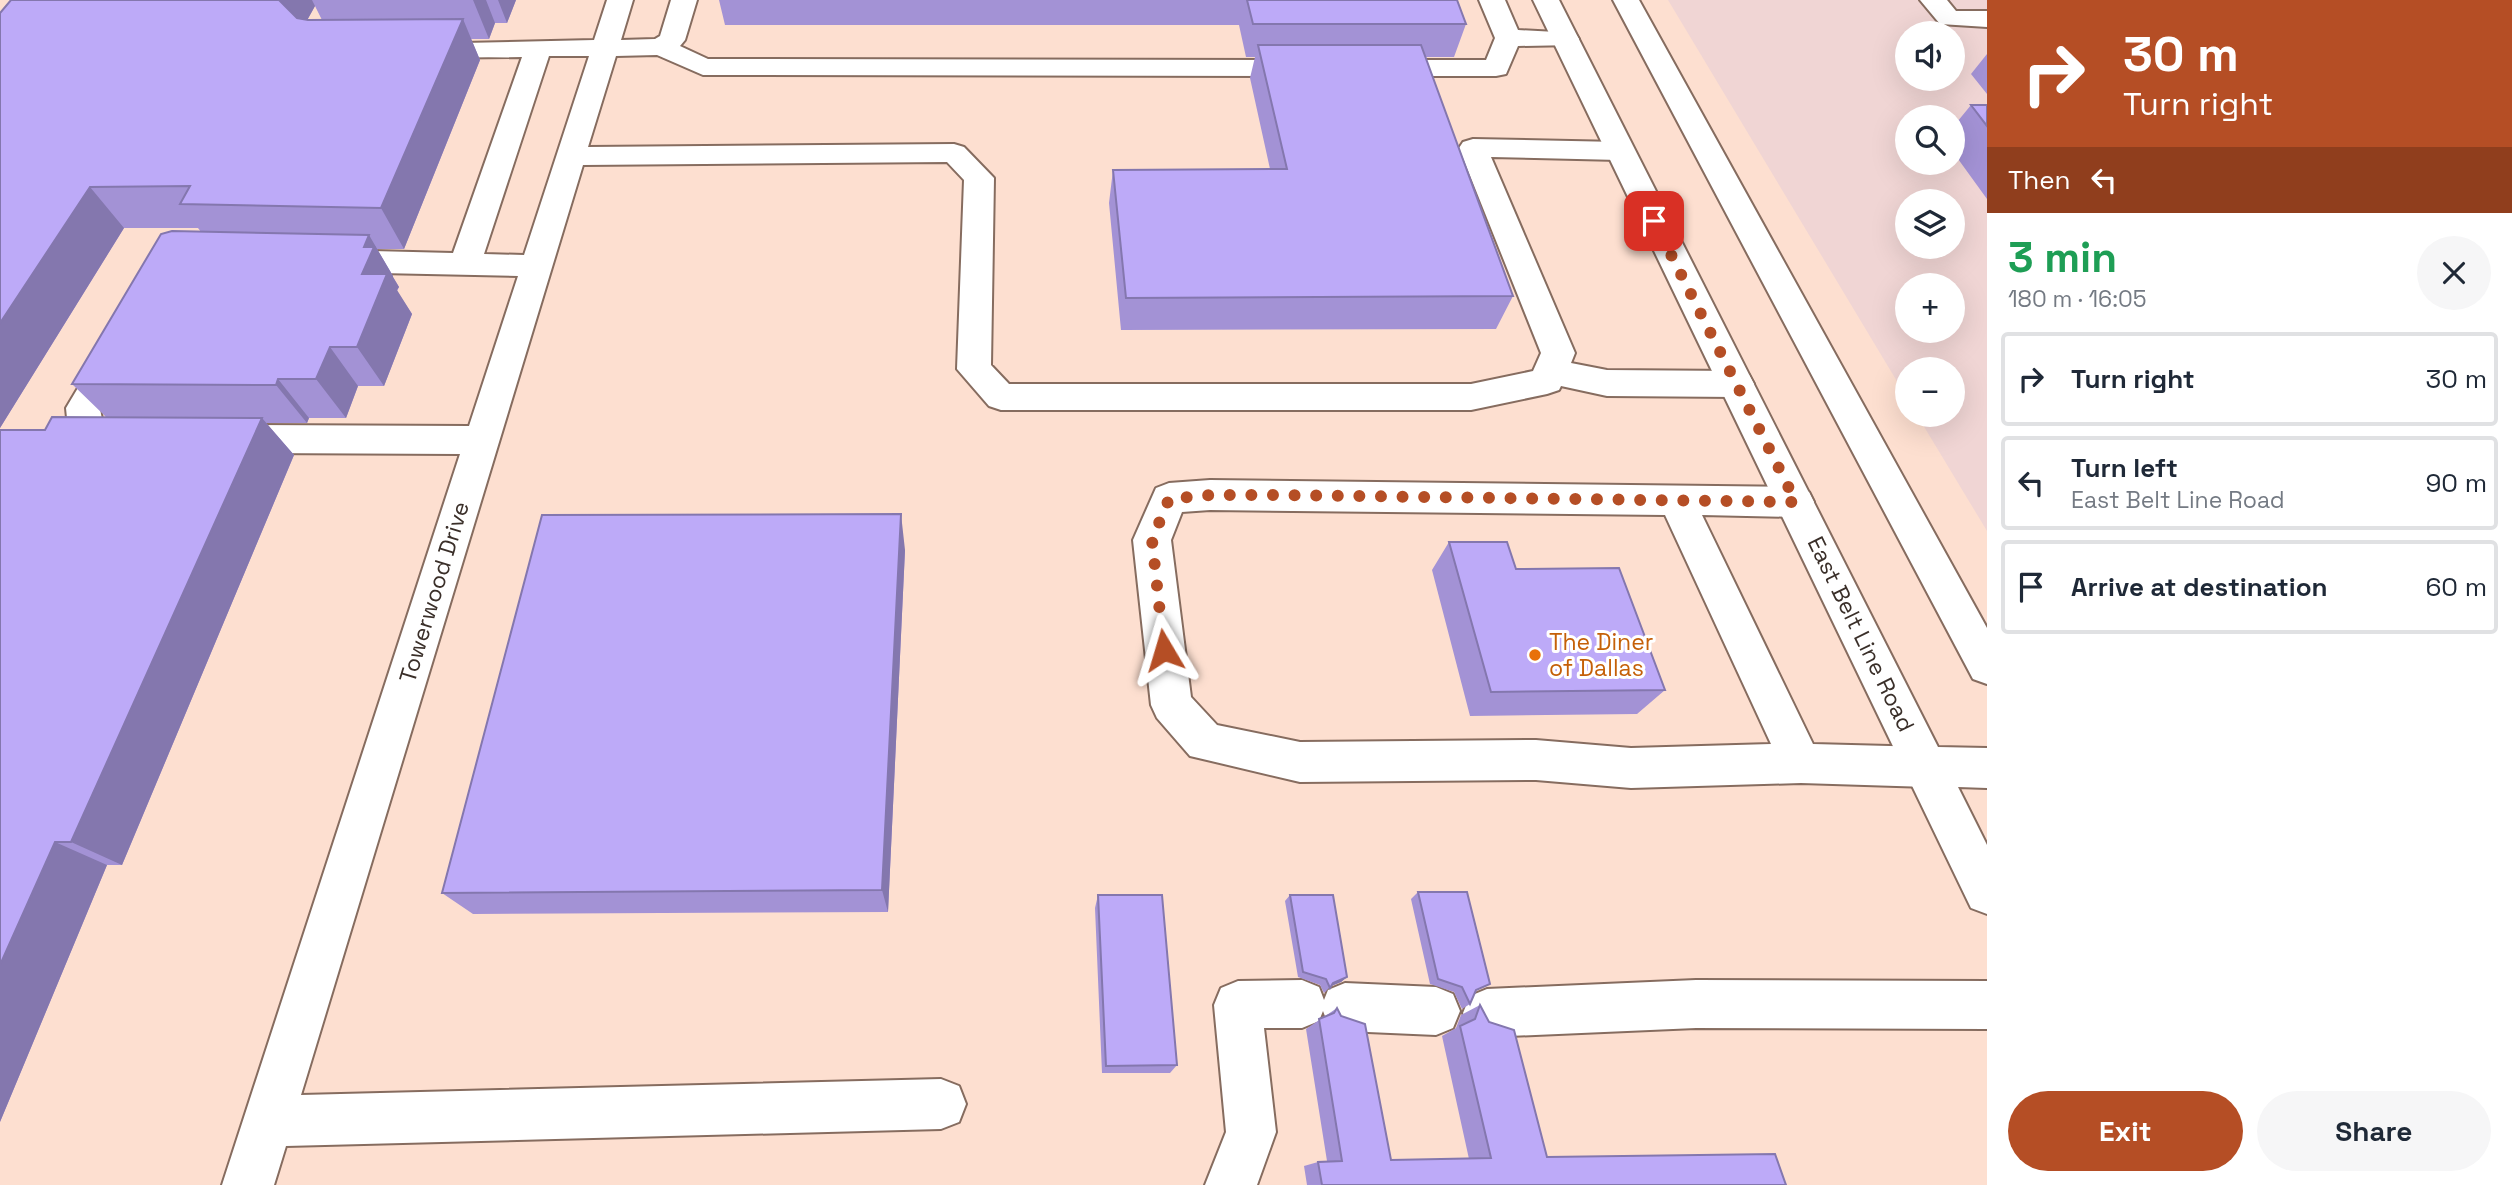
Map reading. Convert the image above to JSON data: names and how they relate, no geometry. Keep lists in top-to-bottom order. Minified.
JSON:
{"streets":{"main road":["Towerwood Drive","East Belt Line Road"]},"places":["The Diner of Dallas"],"page":{"turn":["30 m","Turn right"],"map_buttons":["+","−"],"then":"Then","heading":["3 min","180 m · 16:05"],"list":[{"name":"Turn right","value":"30 m"},{"name":"Turn left","note":"East Belt Line Road","value":"90 m"},{"name":"Arrive at destination","value":"60 m"}],"buttons":["Exit","Share"]}}
